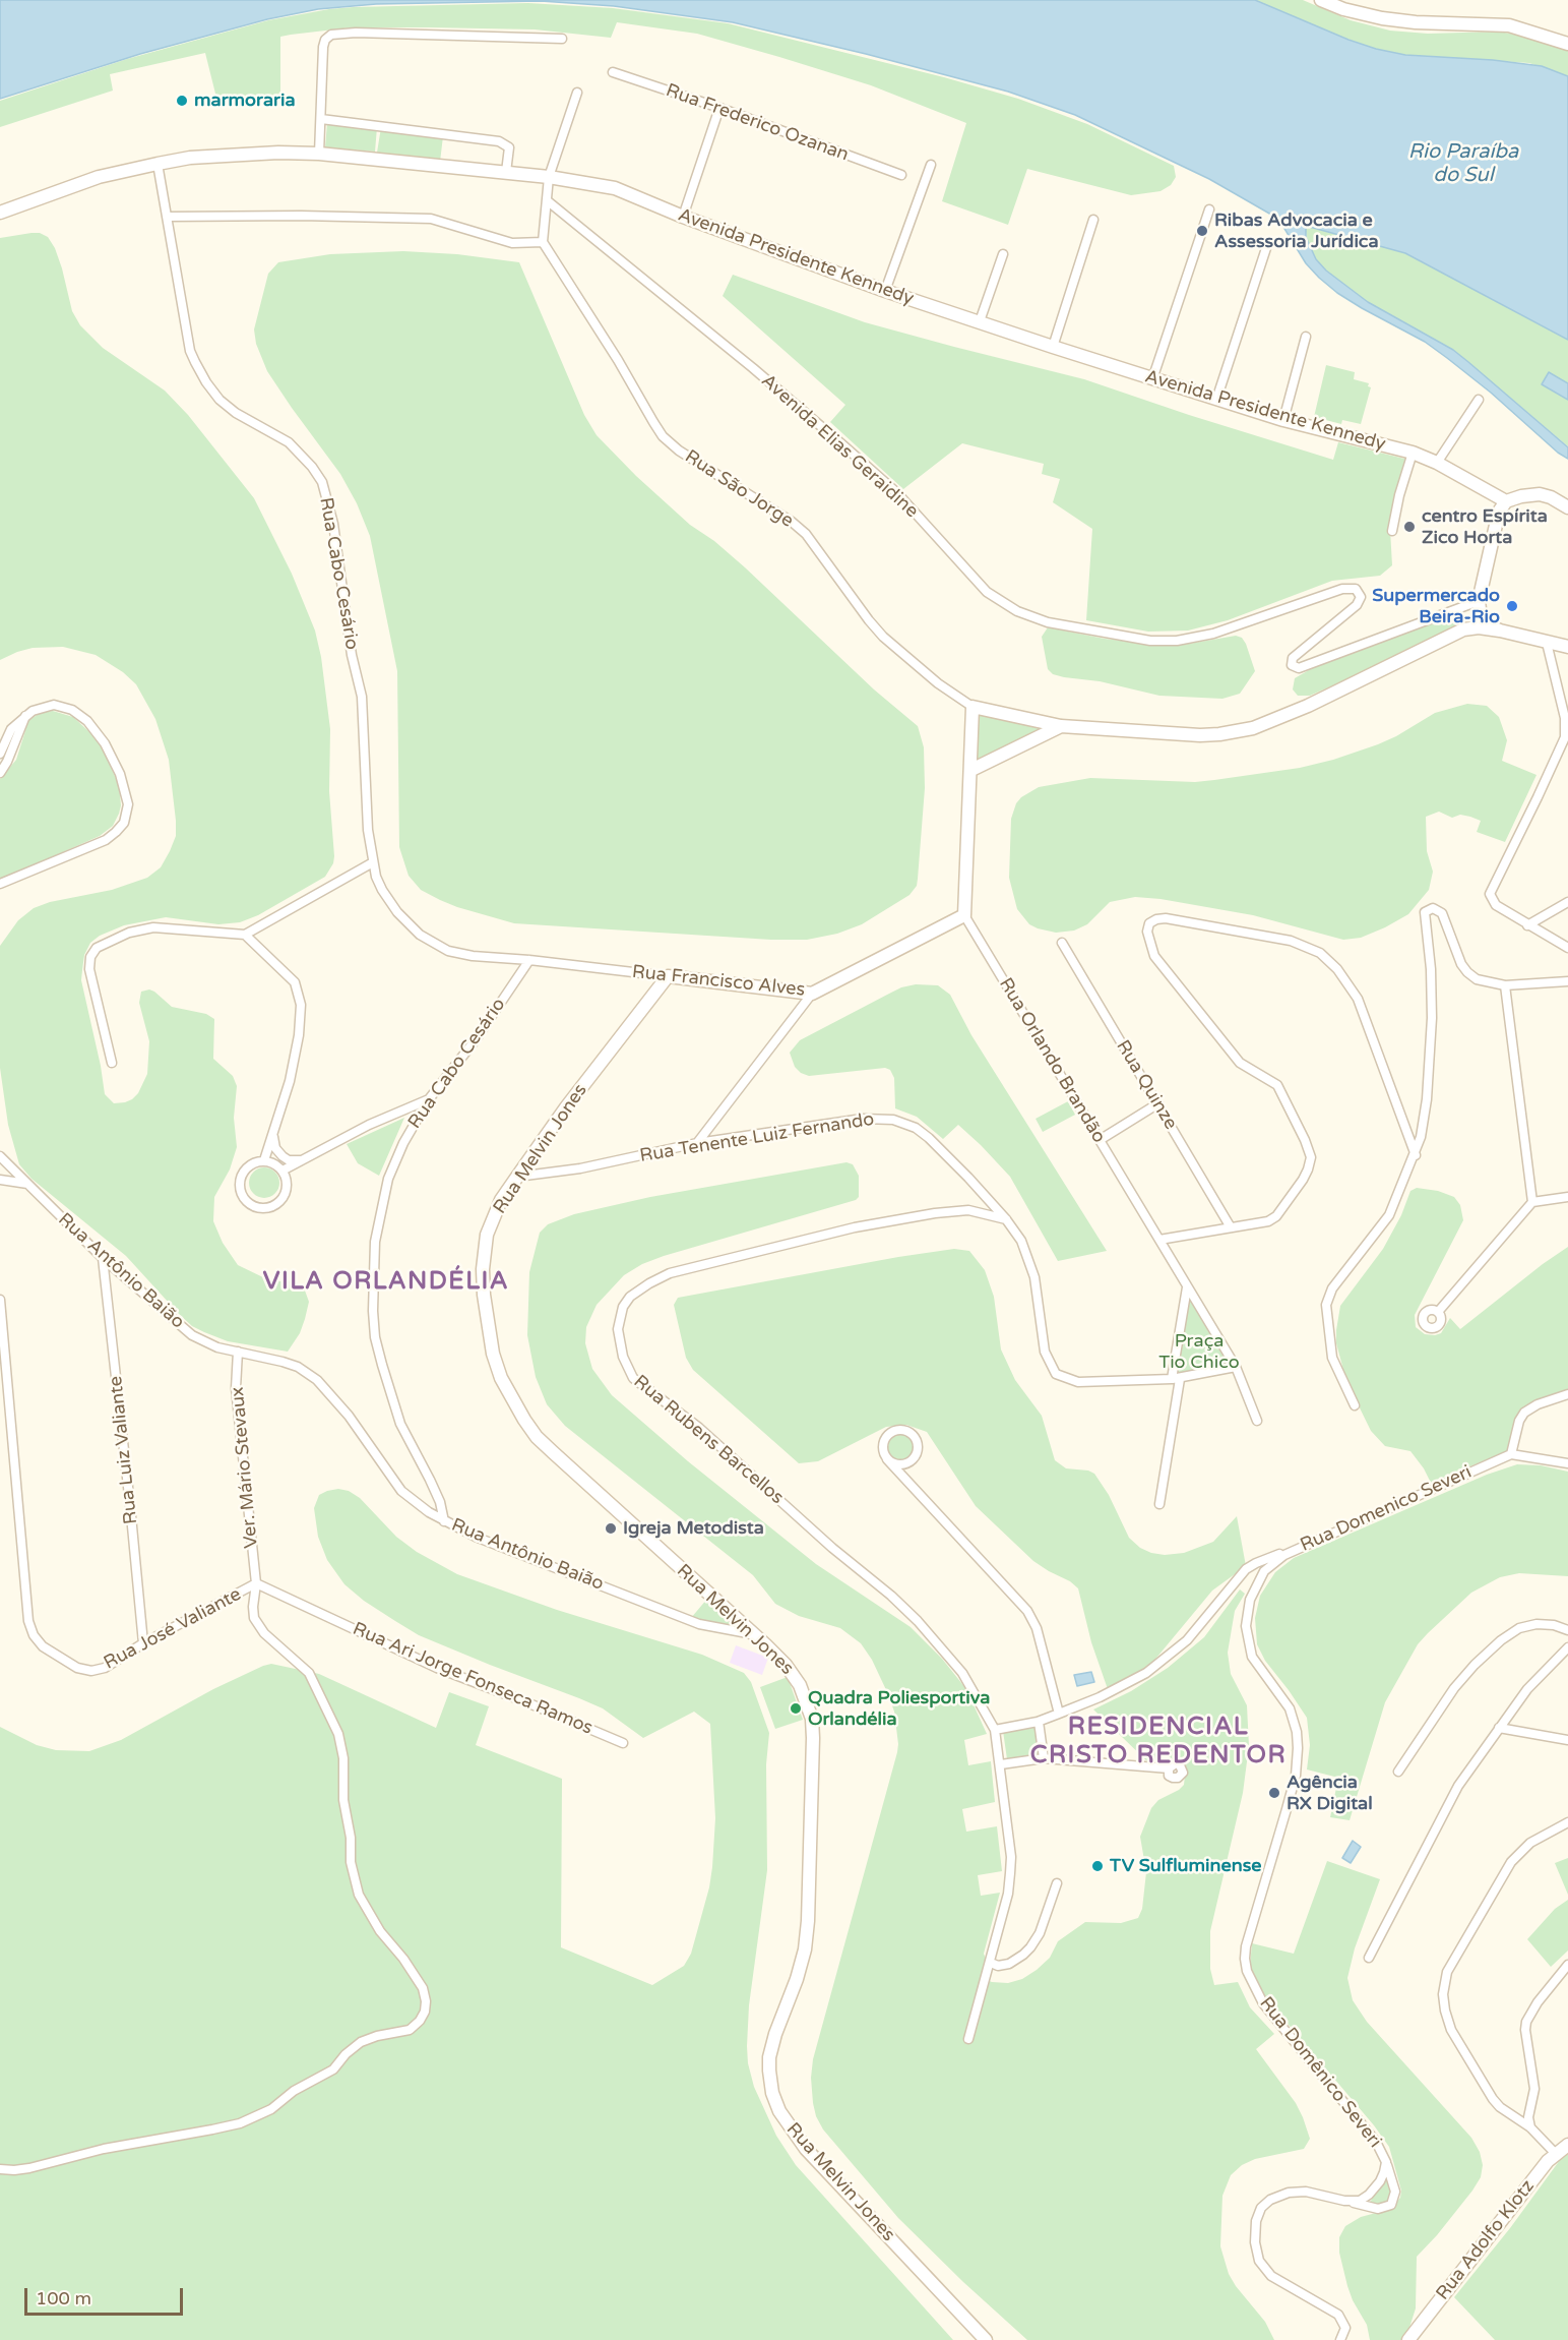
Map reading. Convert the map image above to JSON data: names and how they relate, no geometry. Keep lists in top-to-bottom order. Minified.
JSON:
{"streets":{"street":["Rua Frederico Ozanan","Avenida Presidente Kennedy","Avenida Elias Geraidine","Rua São Jorge","Rua Cabo Cesário","Rua Francisco Alves","Rua Orlando Brandão","Rua Quinze","Rua Tenente Luiz Fernando","Rua Melvin Jones","Rua Antônio Baião","Rua Rubens Barcellos","Rua Luiz Valiante","Ver. Mário Stevaux","Rua Domenico Severi","Rua José Valiante","Rua Ari Jorge Fonseca Ramos","Rua Domênico Severi","Rua Adolfo Klotz"]},"crossings":[["Avenida Presidente Kennedy","Rua Cabo Cesário"],["Rua Cabo Cesário","Rua Francisco Alves"],["Rua Cabo Cesário","Rua Antônio Baião"],["Rua Francisco Alves","Rua Orlando Brandão"],["Rua Francisco Alves","Rua Melvin Jones"],["Rua Tenente Luiz Fernando","Rua Melvin Jones"],["Rua Tenente Luiz Fernando","Rua Rubens Barcellos"],["Rua Melvin Jones","Rua Antônio Baião"],["Rua Antônio Baião","Rua Luiz Valiante"],["Rua Antônio Baião","Ver. Mário Stevaux"],["Rua Luiz Valiante","Rua José Valiante"],["Ver. Mário Stevaux","Rua José Valiante"],["Ver. Mário Stevaux","Rua Ari Jorge Fonseca Ramos"],["Rua Domenico Severi","Rua Domênico Severi"],["Rua José Valiante","Rua Ari Jorge Fonseca Ramos"]],"districts":["VILA ORLANDÉLIA","RESIDENCIAL CRISTO REDENTOR"],"water":["Rio Paraíba do Sul"],"parks":["Praça Tio Chico"],"places":["marmoraria","Ribas Advocacia e Assessoria Jurídica","centro Espírita Zico Horta","Supermercado Beira-Rio","Igreja Metodista","Quadra Poliesportiva Orlandélia","Agência RX Digital","TV Sulfluminense"],"scale_bar":"100 m"}
